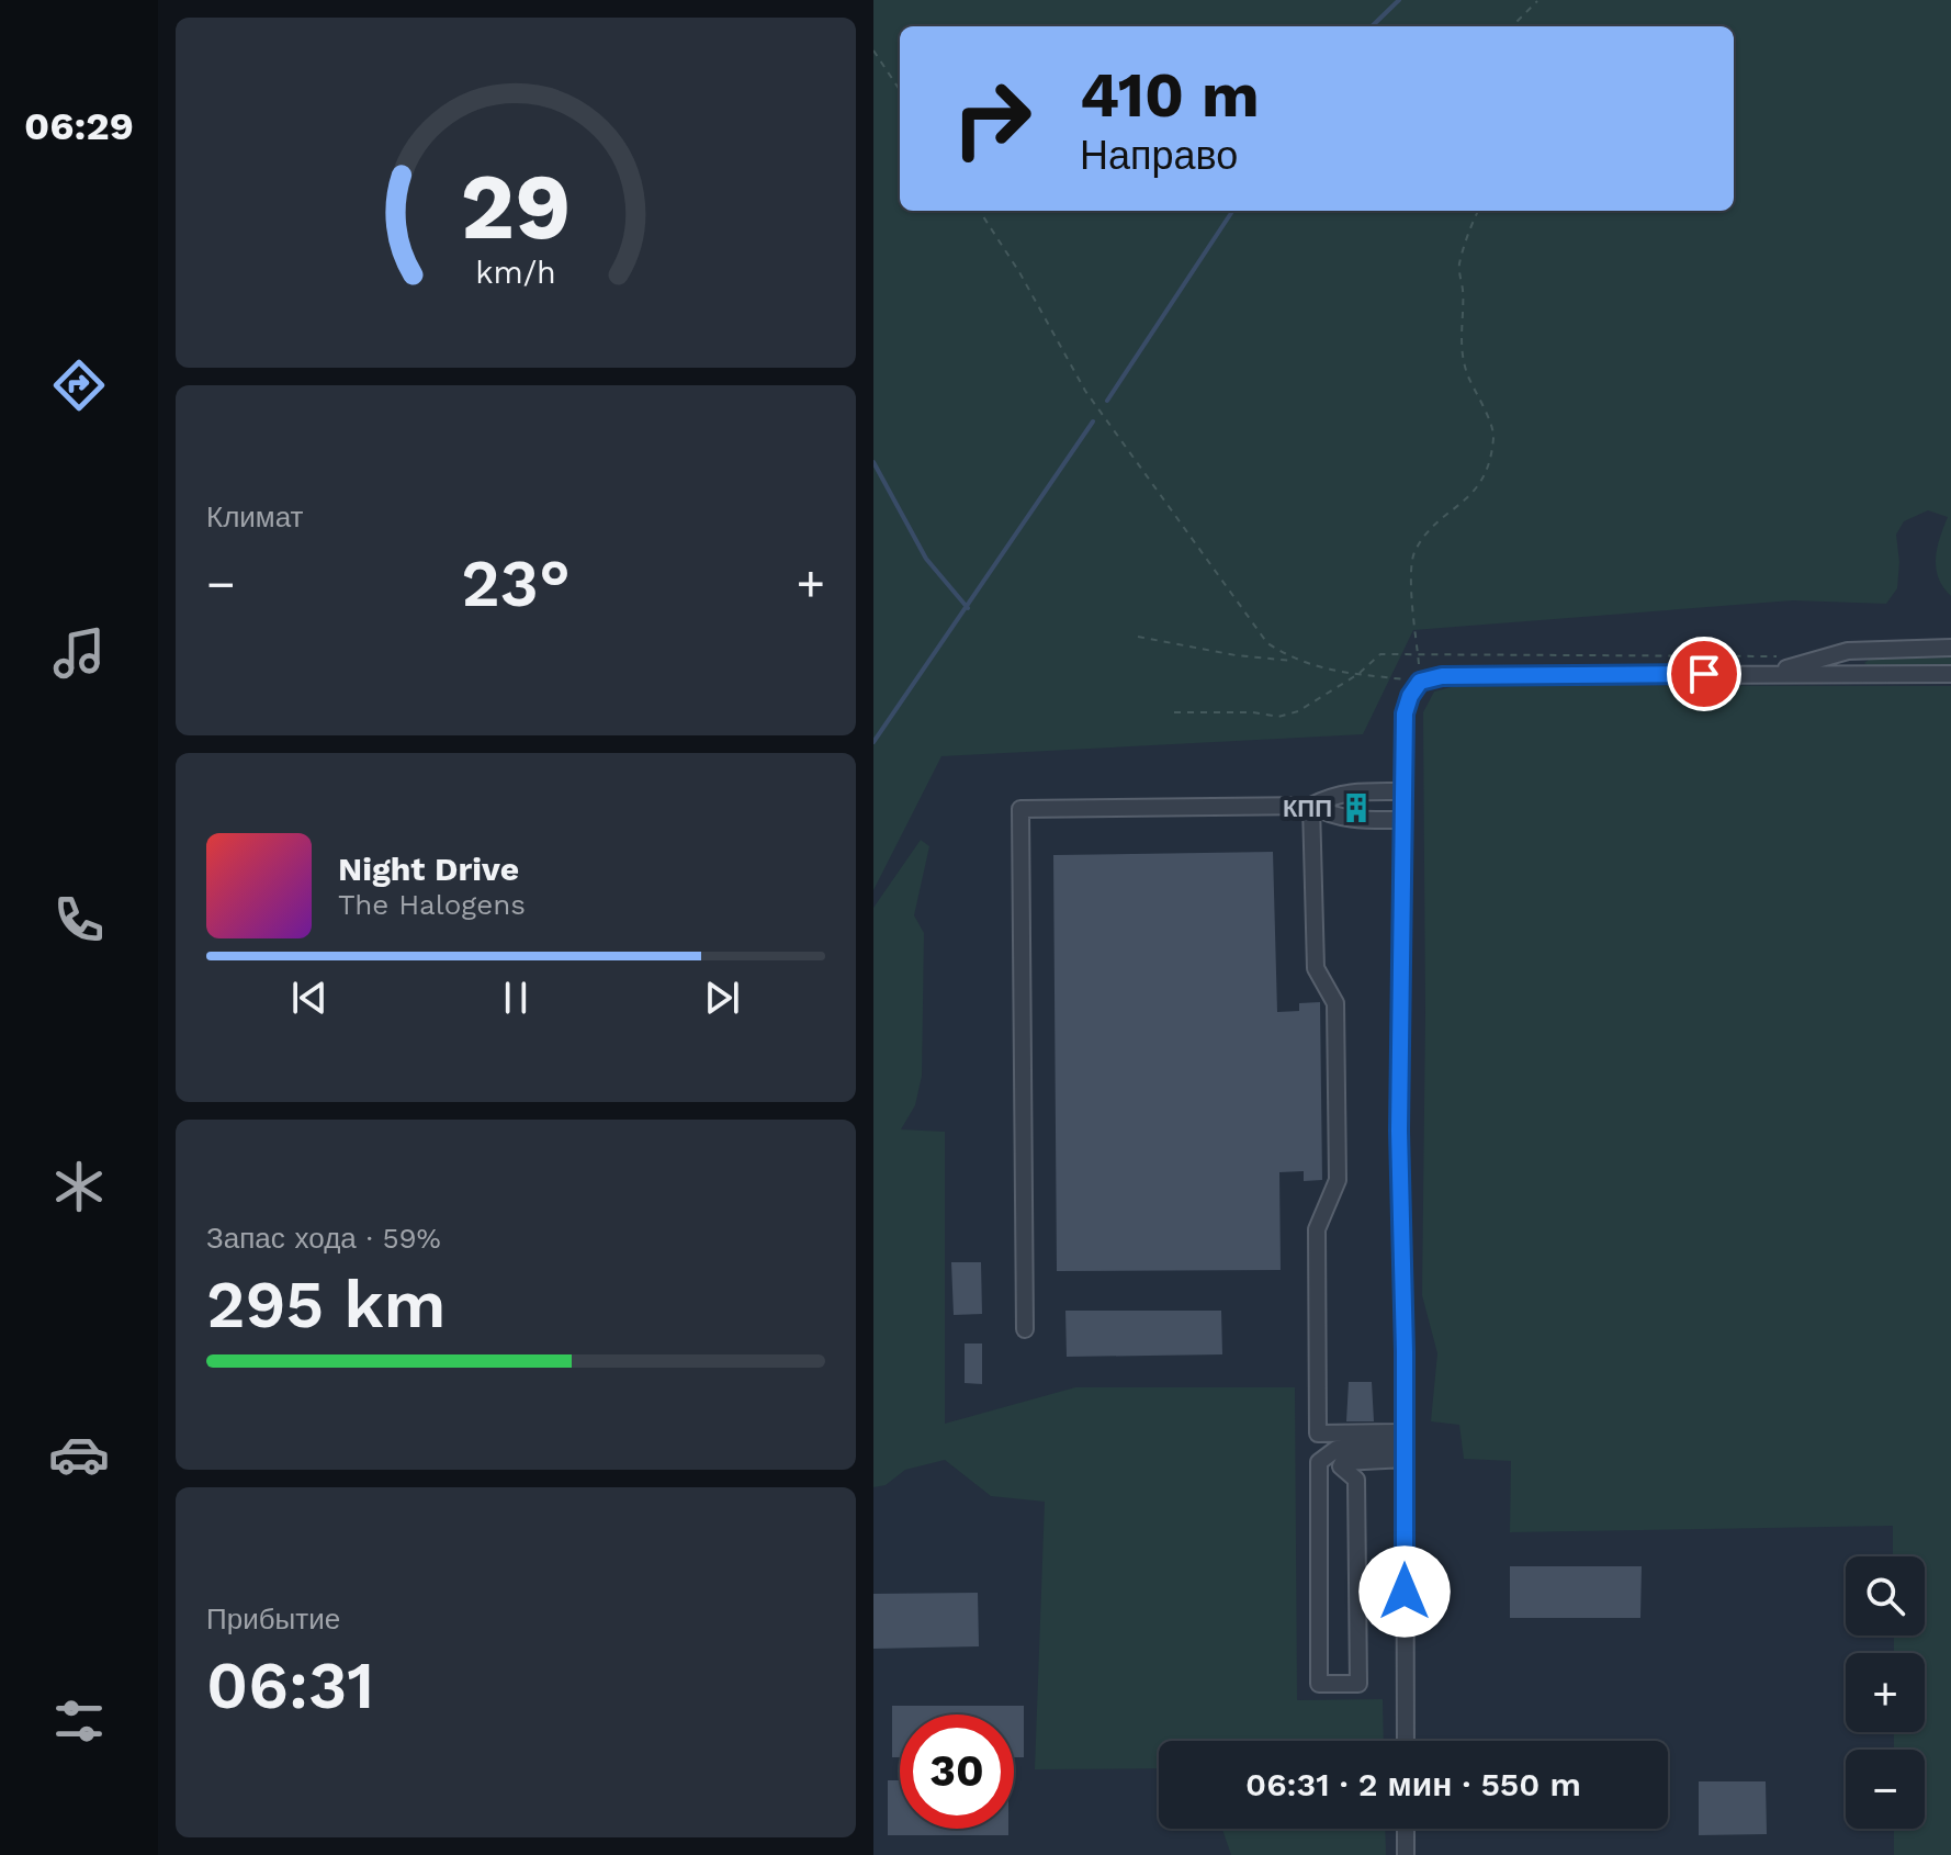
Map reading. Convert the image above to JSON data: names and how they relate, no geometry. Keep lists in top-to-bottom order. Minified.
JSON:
{"places":{"building":["КПП"]},"page":{"tabs":"06:29","turn":["410 m","Направо"],"tile":["Климат",["Запас хода · 59%","295 km"],["Прибытие","06:31"]],"heat":["−","23°","+"],"song":["Night Drive","The Halogens"],"map_buttons":["+","−"],"limit":"30","trip":"06:31 · 2 мин · 550 m","gauge":["29","km/h"]}}
